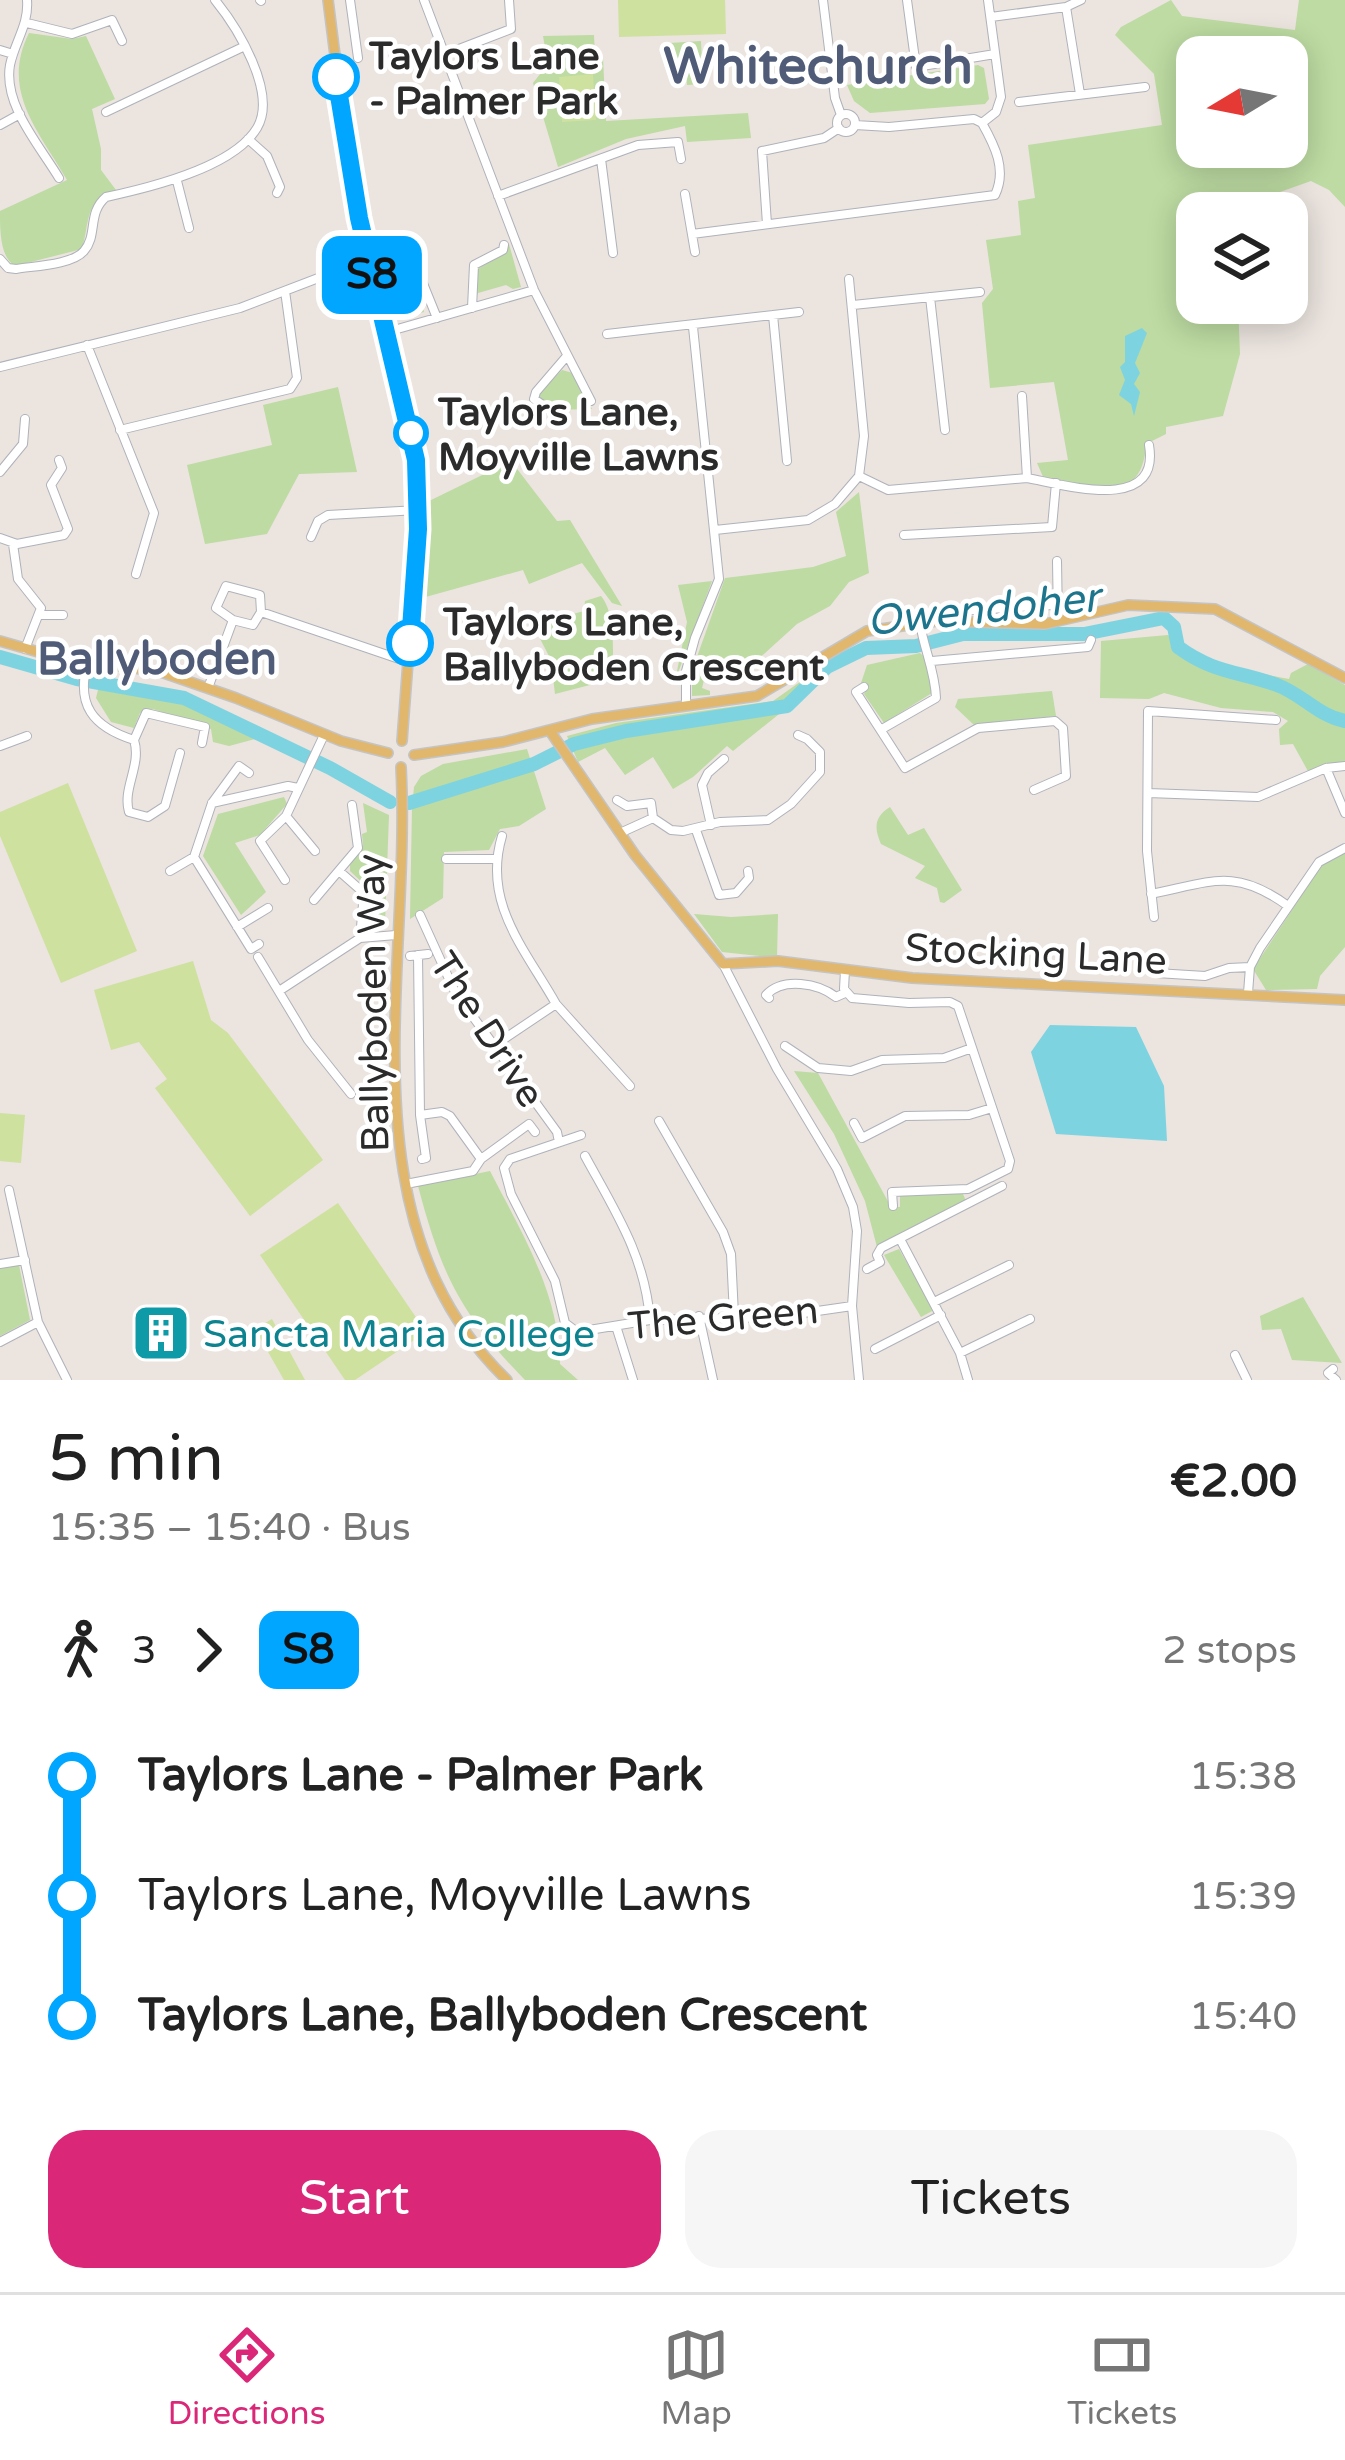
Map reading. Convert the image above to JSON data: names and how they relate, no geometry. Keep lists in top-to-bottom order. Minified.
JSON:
{"streets":{"main road":["Stocking Lane","Ballyboden Way"],"street":["The Drive","The Green"]},"crossings":[["The Drive","The Green"]],"districts":["Whitechurch","Ballyboden"],"water":["Owendoher"],"places":{"other":["Taylors Lane - Palmer Park","Taylors Lane, Moyville Lawns","Taylors Lane, Ballyboden Crescent"],"building":["Sancta Maria College"]},"lines":["bus line S8"],"north":"left","page":{"on_map":"S8","heading":["5 min","15:35 – 15:40 · Bus","€2.00"],"legs":["3","S8","2 stops"],"list":[{"name":"Taylors Lane - Palmer Park","value":"15:38"},{"name":"Taylors Lane, Moyville Lawns","value":"15:39"},{"name":"Taylors Lane, Ballyboden Crescent","value":"15:40"}],"buttons":["Start","Tickets"],"tabs":["Directions","Map","Tickets"]}}
